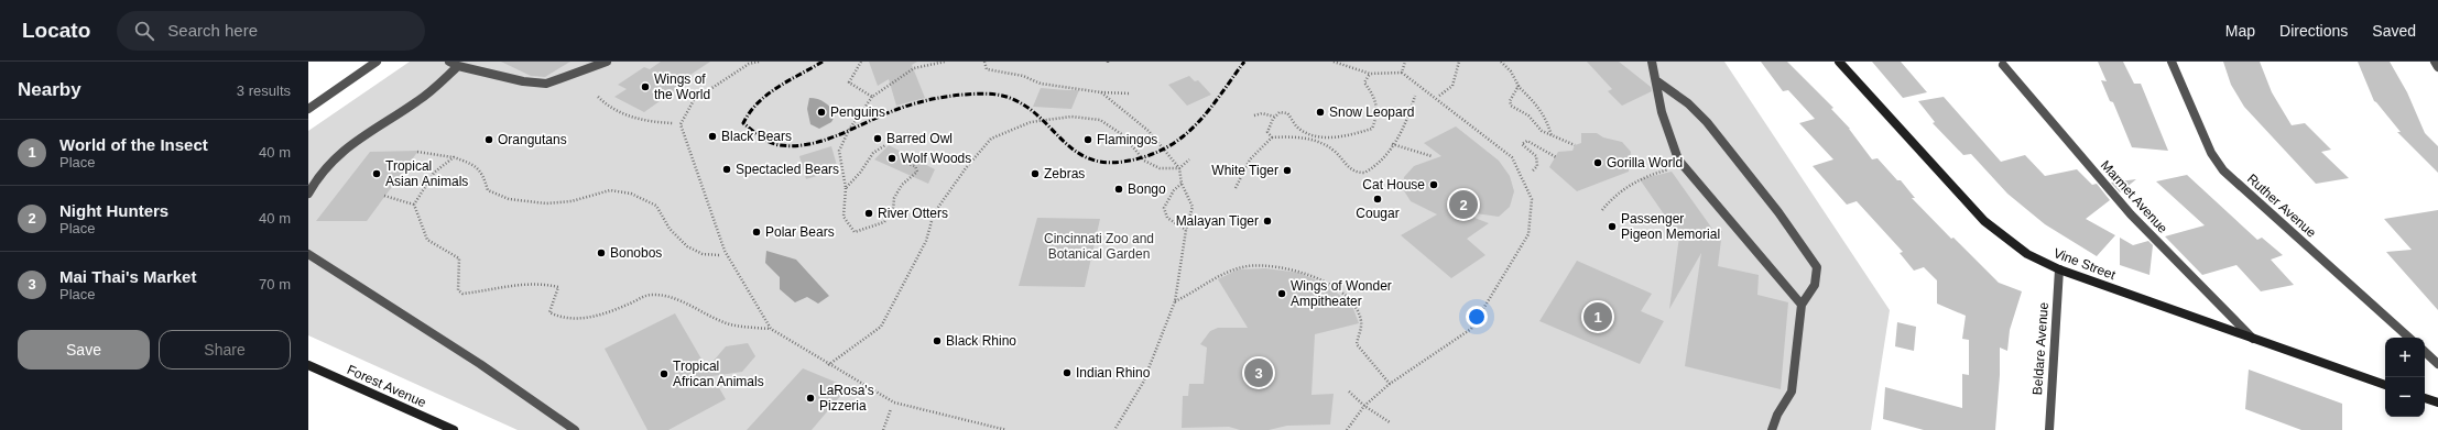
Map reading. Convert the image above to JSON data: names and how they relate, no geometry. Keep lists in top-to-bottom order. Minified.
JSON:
{"streets":{"main road":["Vine Street","Forest Avenue"],"street":["Marmet Avenue","Ruther Avenue","Beldare Avenue"]},"crossings":[["Marmet Avenue","Vine Street"],["Vine Street","Beldare Avenue"]],"parks":["Cincinnati Zoo and Botanical Garden"],"places":["Wings of the World","Penguins","Snow Leopard","Black Bears","Barred Owl","Orangutans","Flamingos","Wolf Woods","Gorilla World","Spectacled Bears","White Tiger","Tropical Asian Animals","Zebras","Cat House","Bongo","Cougar","River Otters","Malayan Tiger","Passenger Pigeon Memorial","Polar Bears","Bonobos","Wings of Wonder Ampitheater","Black Rhino","Indian Rhino","Tropical African Animals","LaRosa's Pizzeria"],"page":{"header":"Locato","search":"Search here","nav":["Map","Directions","Saved"],"heading":["Nearby","3 results"],"list":[{"mark":"1","name":"World of the Insect","note":"Place","value":"40 m"},{"mark":"2","name":"Night Hunters","note":"Place","value":"40 m"},{"mark":"3","name":"Mai Thai's Market","note":"Place","value":"70 m"}],"pins":["2","1","3"],"buttons":["Save","Share"],"map_buttons":["+","−"]}}
